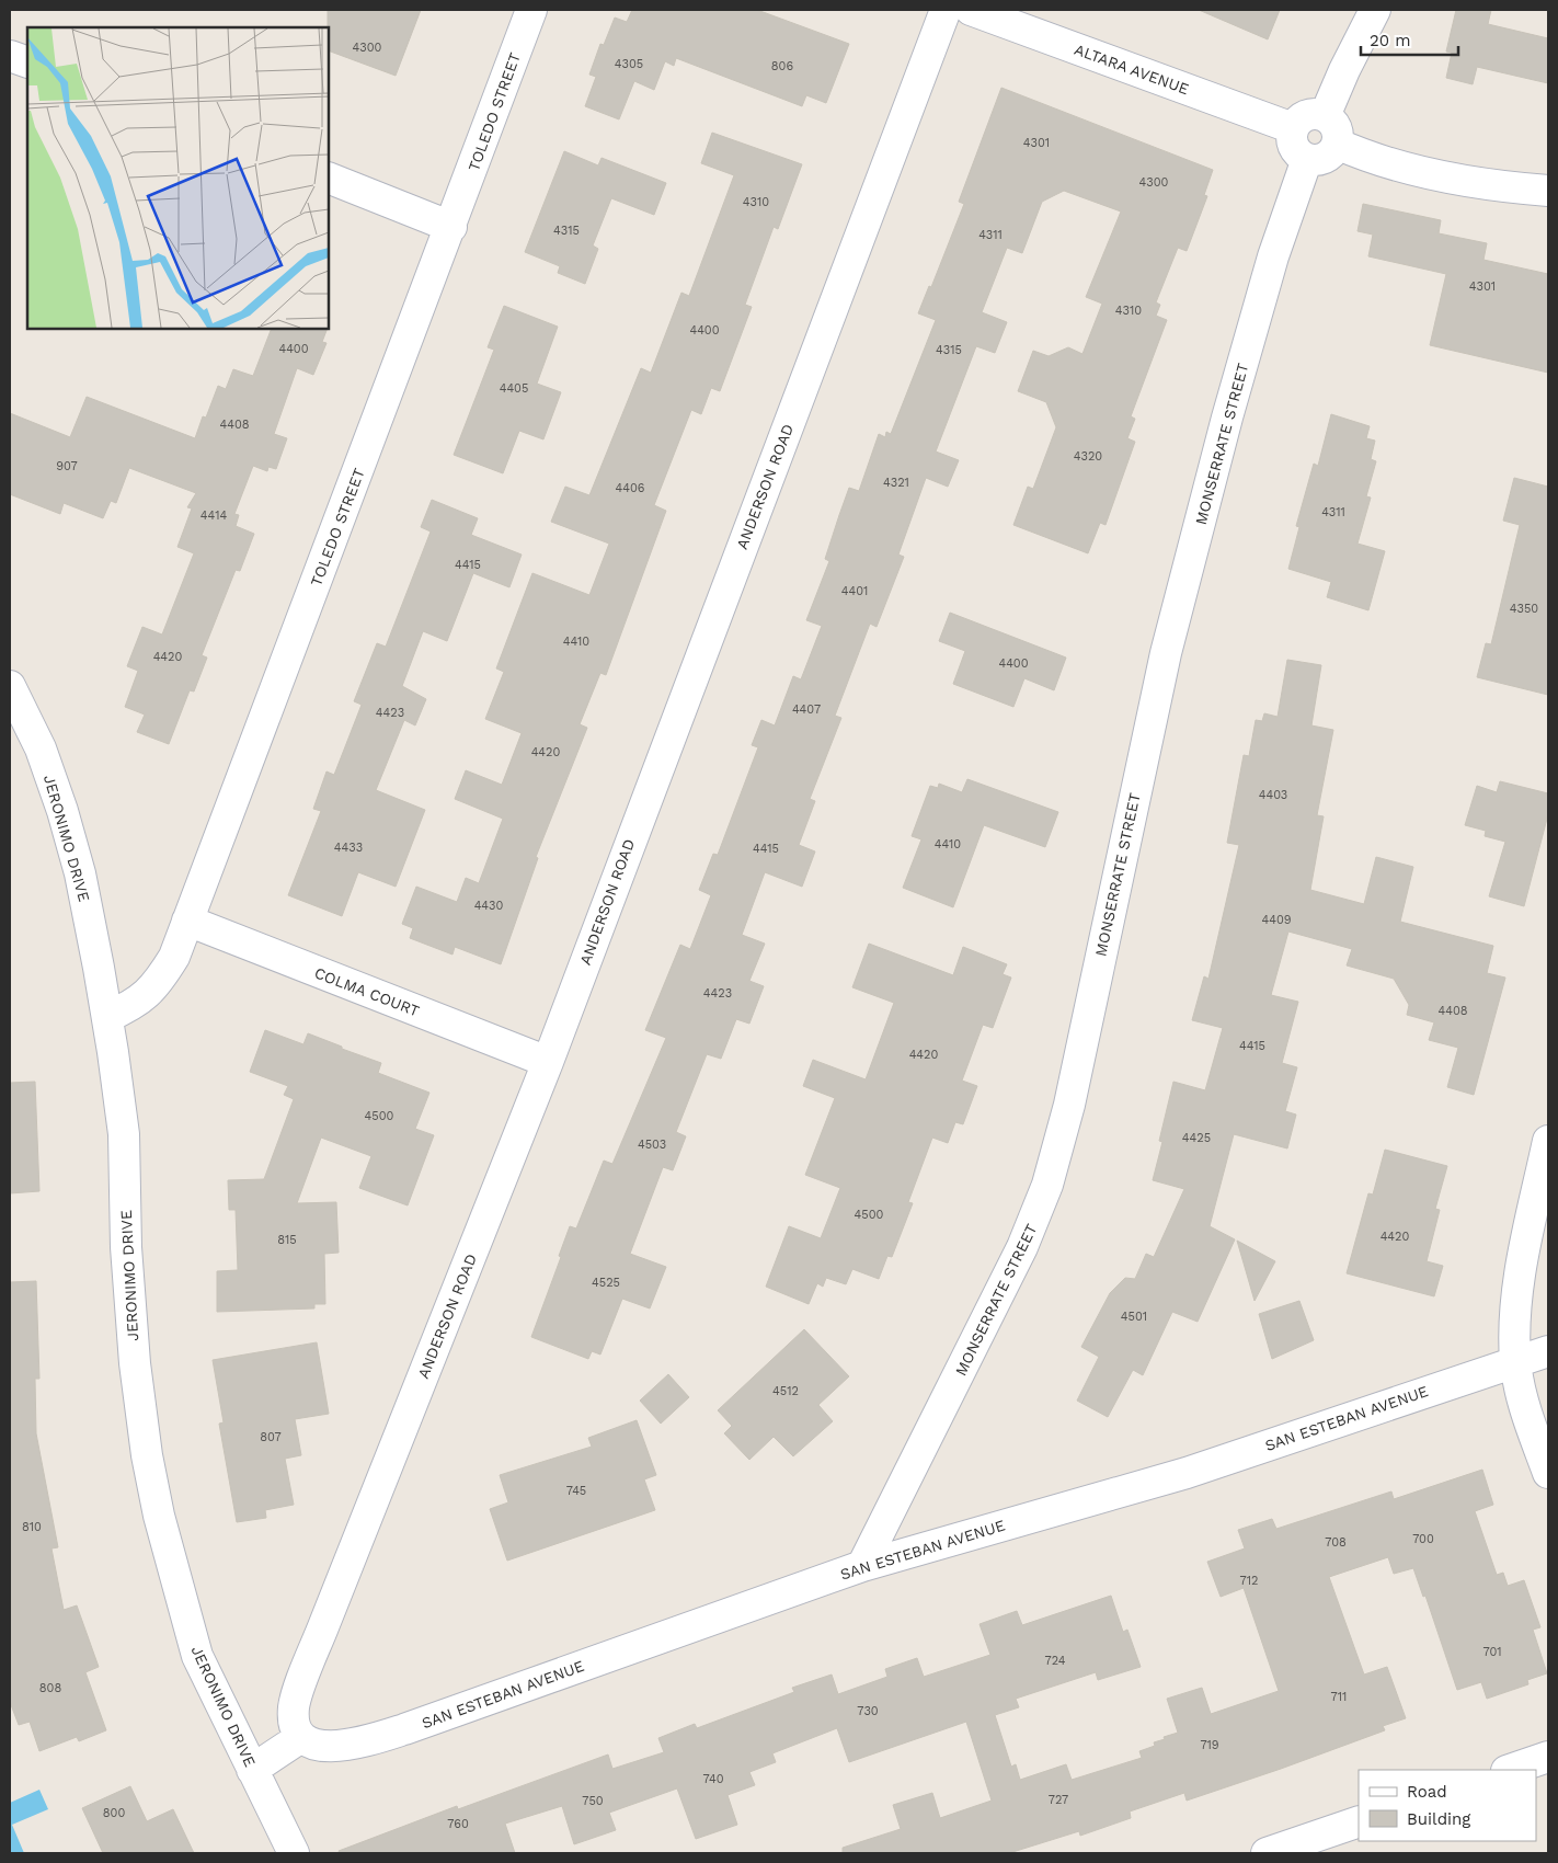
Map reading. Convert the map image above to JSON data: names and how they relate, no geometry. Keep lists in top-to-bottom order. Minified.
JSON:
{"streets":{"street":["ALTARA AVENUE","TOLEDO STREET","MONSERRATE STREET","ANDERSON ROAD","JERONIMO DRIVE","COLMA COURT","SAN ESTEBAN AVENUE"]},"crossings":[["ALTARA AVENUE","MONSERRATE STREET"],["TOLEDO STREET","JERONIMO DRIVE"],["TOLEDO STREET","COLMA COURT"],["MONSERRATE STREET","SAN ESTEBAN AVENUE"],["ANDERSON ROAD","COLMA COURT"],["ANDERSON ROAD","SAN ESTEBAN AVENUE"]],"house_numbers":["4300","4305","806","4301","4300","4310","4315","4311","4301","4310","4400","4400","4315","4405","4408","4320","907","4321","4406","4311","4414","4415","4401","4350","4410","4420","4400","4407","4423","4420","4403","4410","4433","4415","4430","4409","4423","4408","4415","4420","4500","4425","4503","4500","4420","815","4525","4501","4512","807","745","810","700","708","712","701","724","808","711","730","719","740","727","750","800","760"],"legend":["Road","Building"],"scale_bar":"20 m"}
